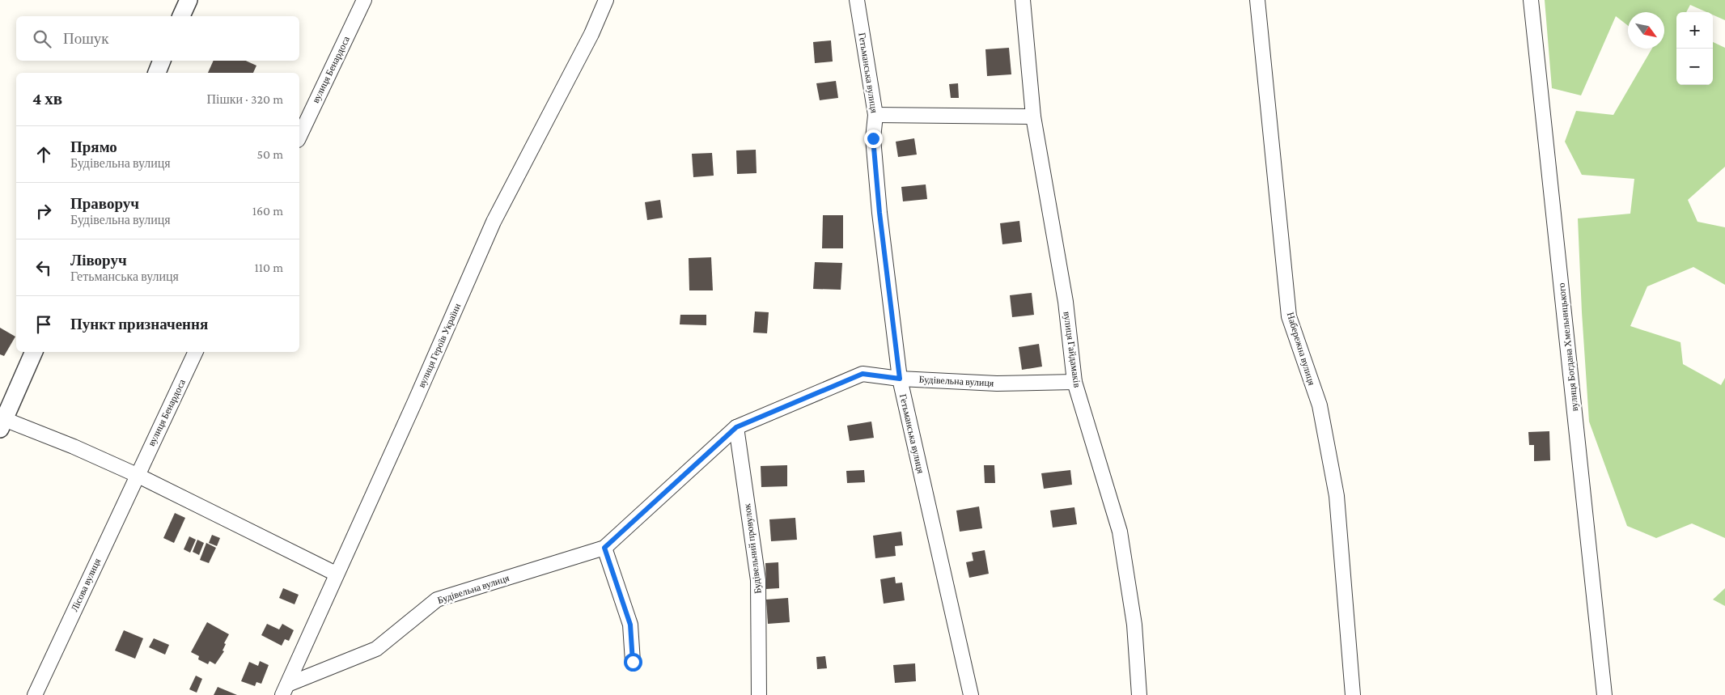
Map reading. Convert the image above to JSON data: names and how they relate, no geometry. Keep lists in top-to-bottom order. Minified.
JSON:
{"streets":{"street":["вулиця Бенардоса","Гетьманська вулиця","вулиця Героїв України","вулиця Богдана Хмельницького","Набережна вулиця","вулиця Гайдамаків","Будівельна вулиця","Будівельний провулок","Лісова вулиця"]},"crossings":[["вулиця Бенардоса","Лісова вулиця"],["Гетьманська вулиця","Будівельна вулиця"],["вулиця Героїв України","Будівельна вулиця"],["вулиця Гайдамаків","Будівельна вулиця"],["Будівельна вулиця","Будівельний провулок"]],"north":"bottom right","page":{"map_buttons":["+","−"],"search":"Пошук","heading":["4 хв","Пішки · 320 m"],"list":[["Прямо","Будівельна вулиця","50 m"],["Праворуч","Будівельна вулиця","160 m"],["Ліворуч","Гетьманська вулиця","110 m"],"Пункт призначення"]}}
